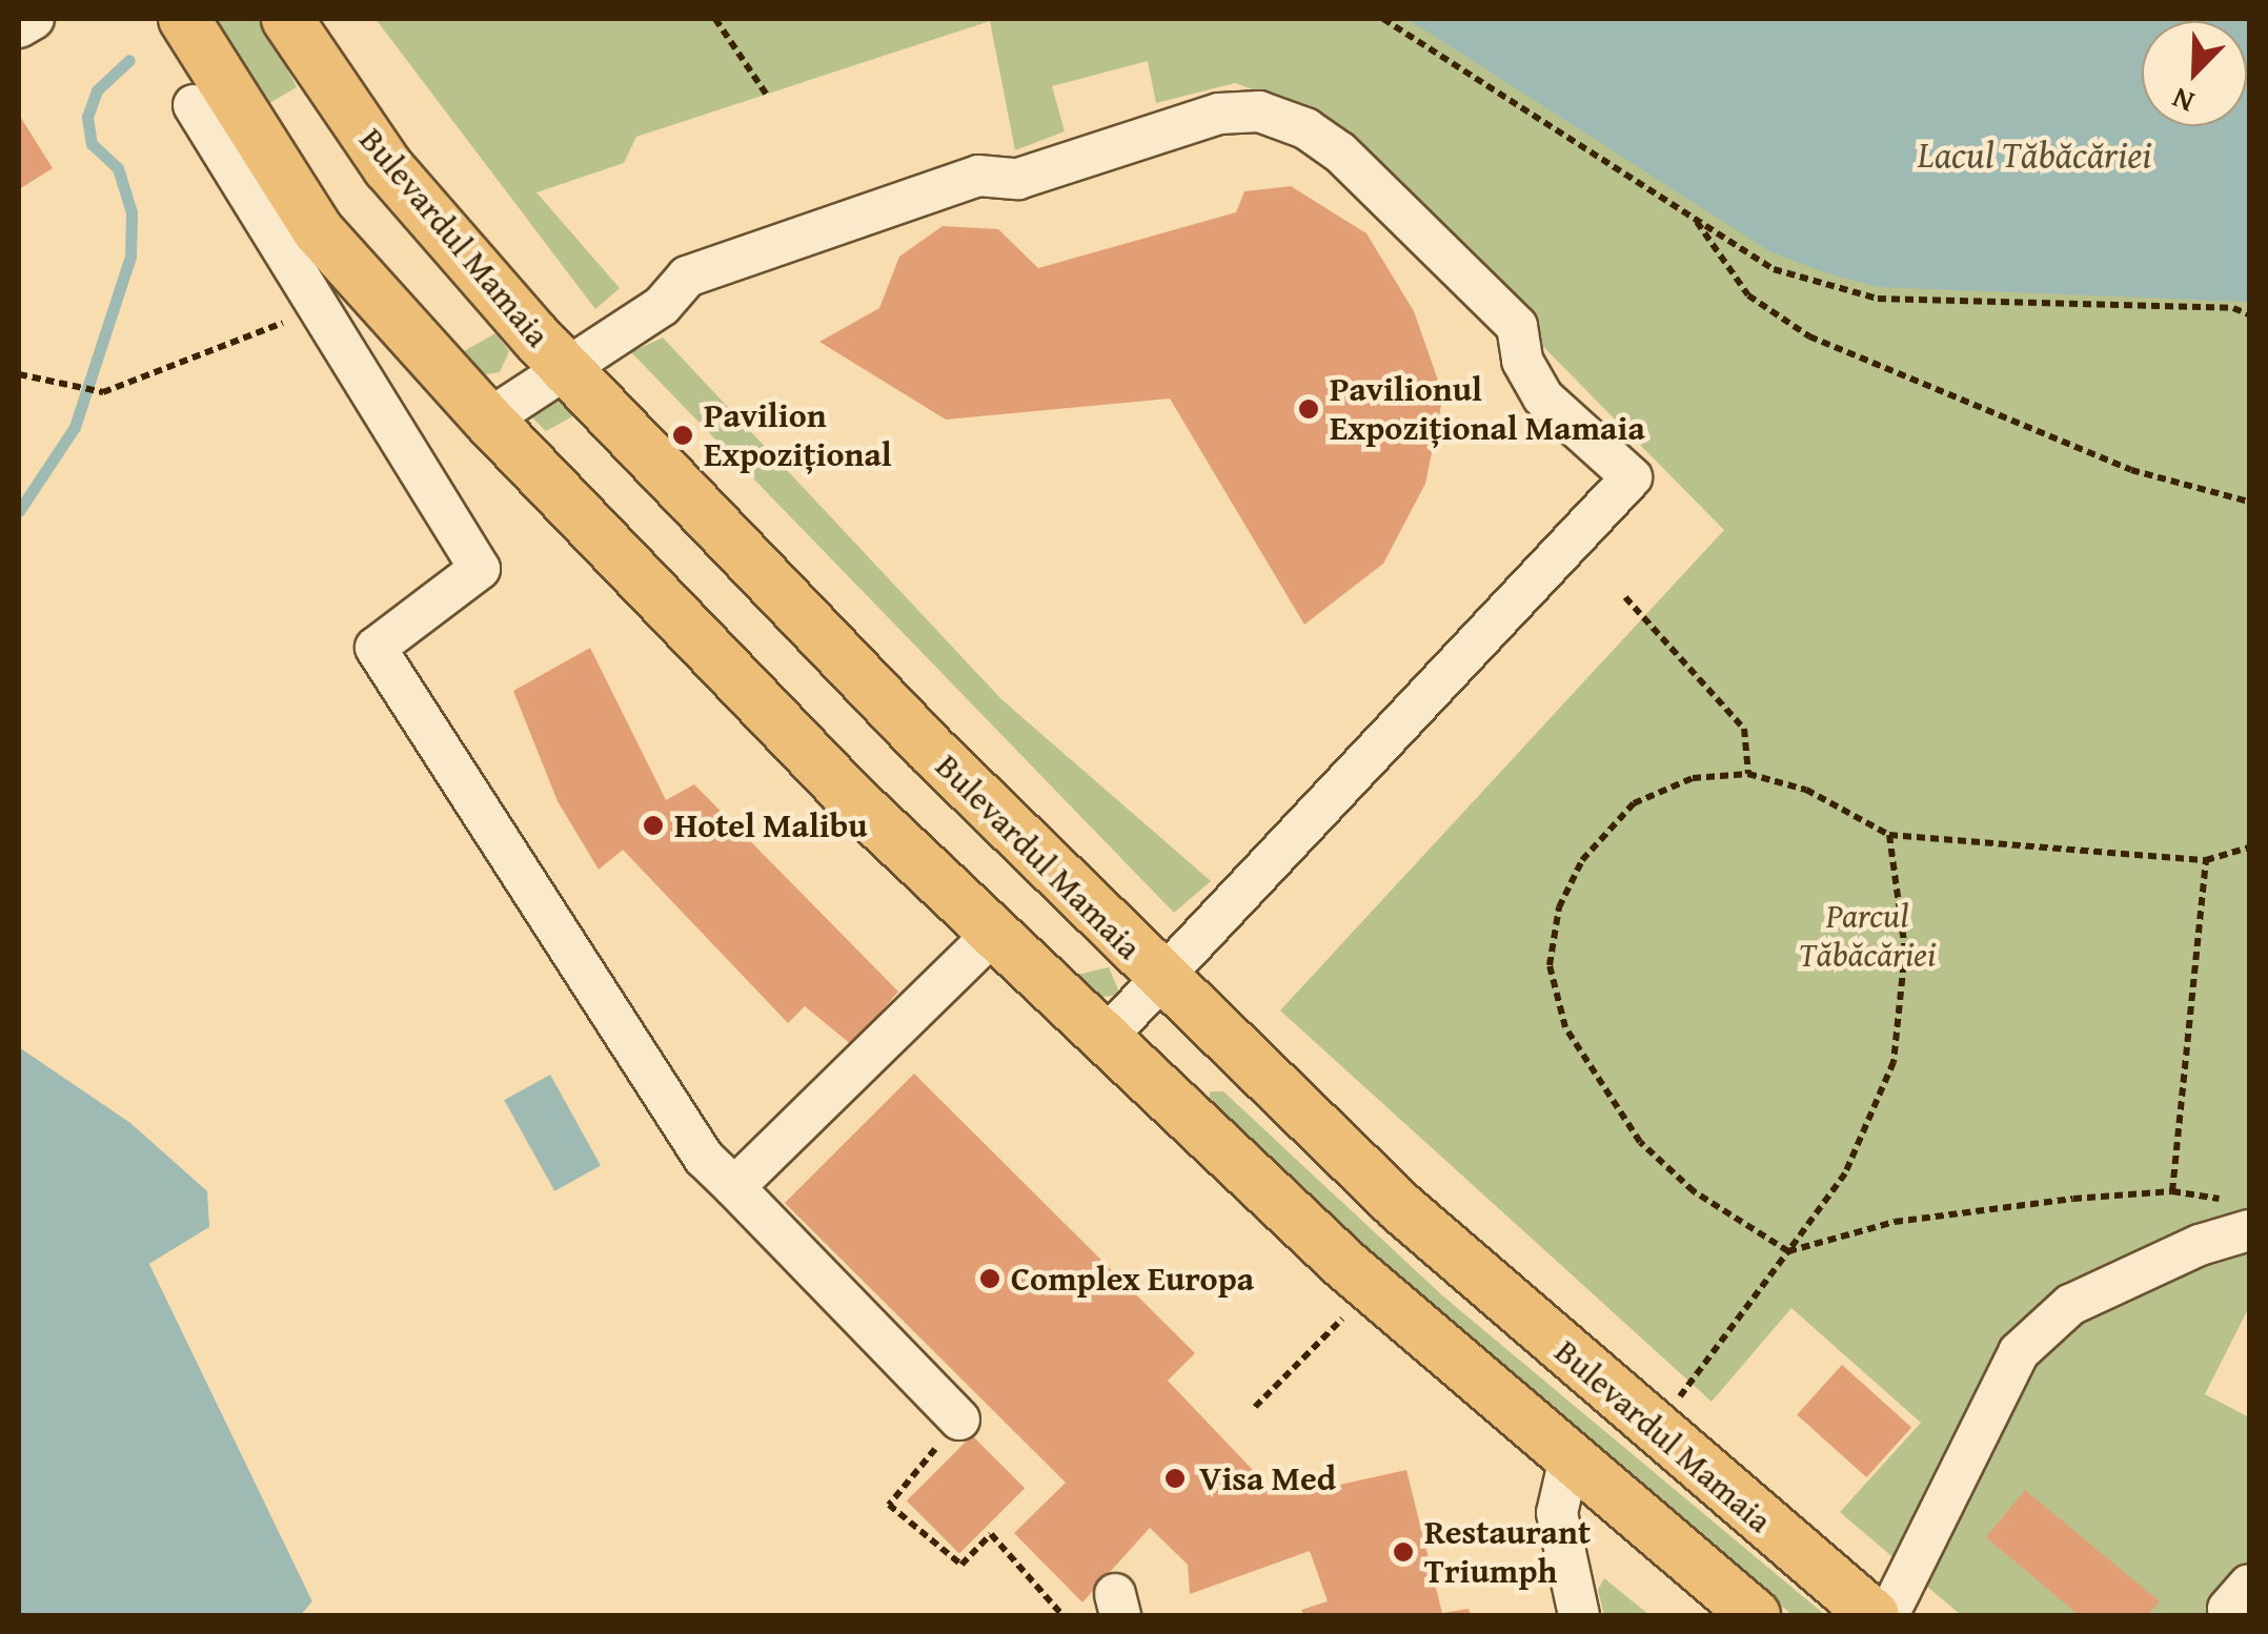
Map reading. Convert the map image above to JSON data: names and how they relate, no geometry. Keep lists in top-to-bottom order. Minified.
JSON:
{"streets":{"main road":["Bulevardul Mamaia"]},"water":["Lacul Tăbăcăriei"],"parks":["Parcul Tăbăcăriei"],"places":["Pavilionul Expozițional Mamaia","Pavilion Expozițional","Hotel Malibu","Complex Europa","Visa Med","Restaurant Triumph"],"north":"bottom left"}
